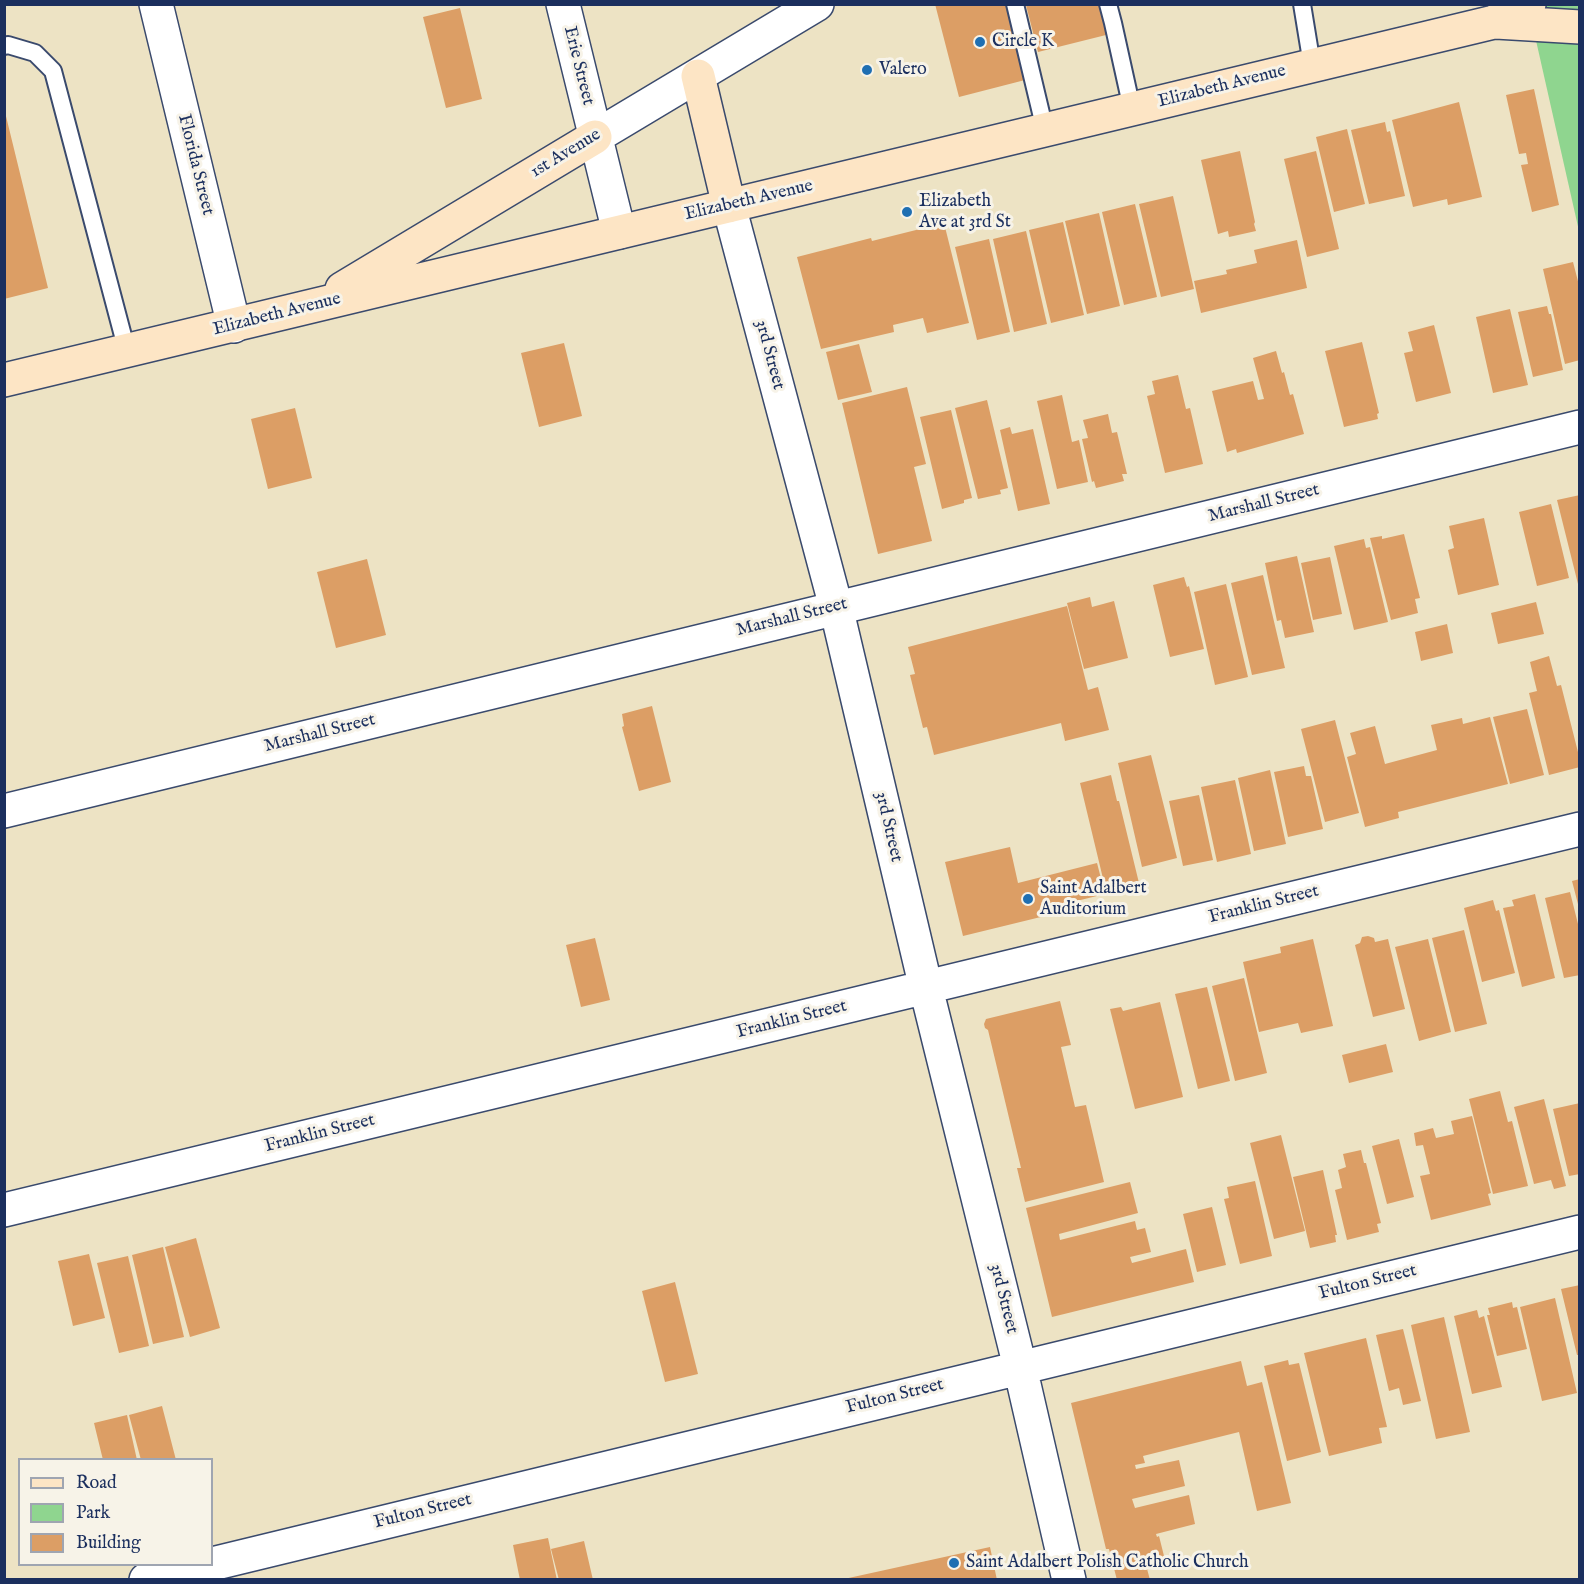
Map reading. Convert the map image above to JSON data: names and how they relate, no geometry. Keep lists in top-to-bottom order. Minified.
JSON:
{"streets":{"street":["Erie Street","Elizabeth Avenue","1st Avenue","Florida Street","3rd Street","Marshall Street","Franklin Street","Fulton Street"]},"crossings":[["Erie Street","Elizabeth Avenue"],["Erie Street","1st Avenue"],["Elizabeth Avenue","1st Avenue"],["Elizabeth Avenue","Florida Street"],["Elizabeth Avenue","3rd Street"],["1st Avenue","3rd Street"],["3rd Street","Marshall Street"],["3rd Street","Franklin Street"],["3rd Street","Fulton Street"]],"places":["Circle K","Valero","Elizabeth Ave at 3rd St","Saint Adalbert Auditorium","Saint Adalbert Polish Catholic Church"],"legend":["Road","Park","Building"]}
